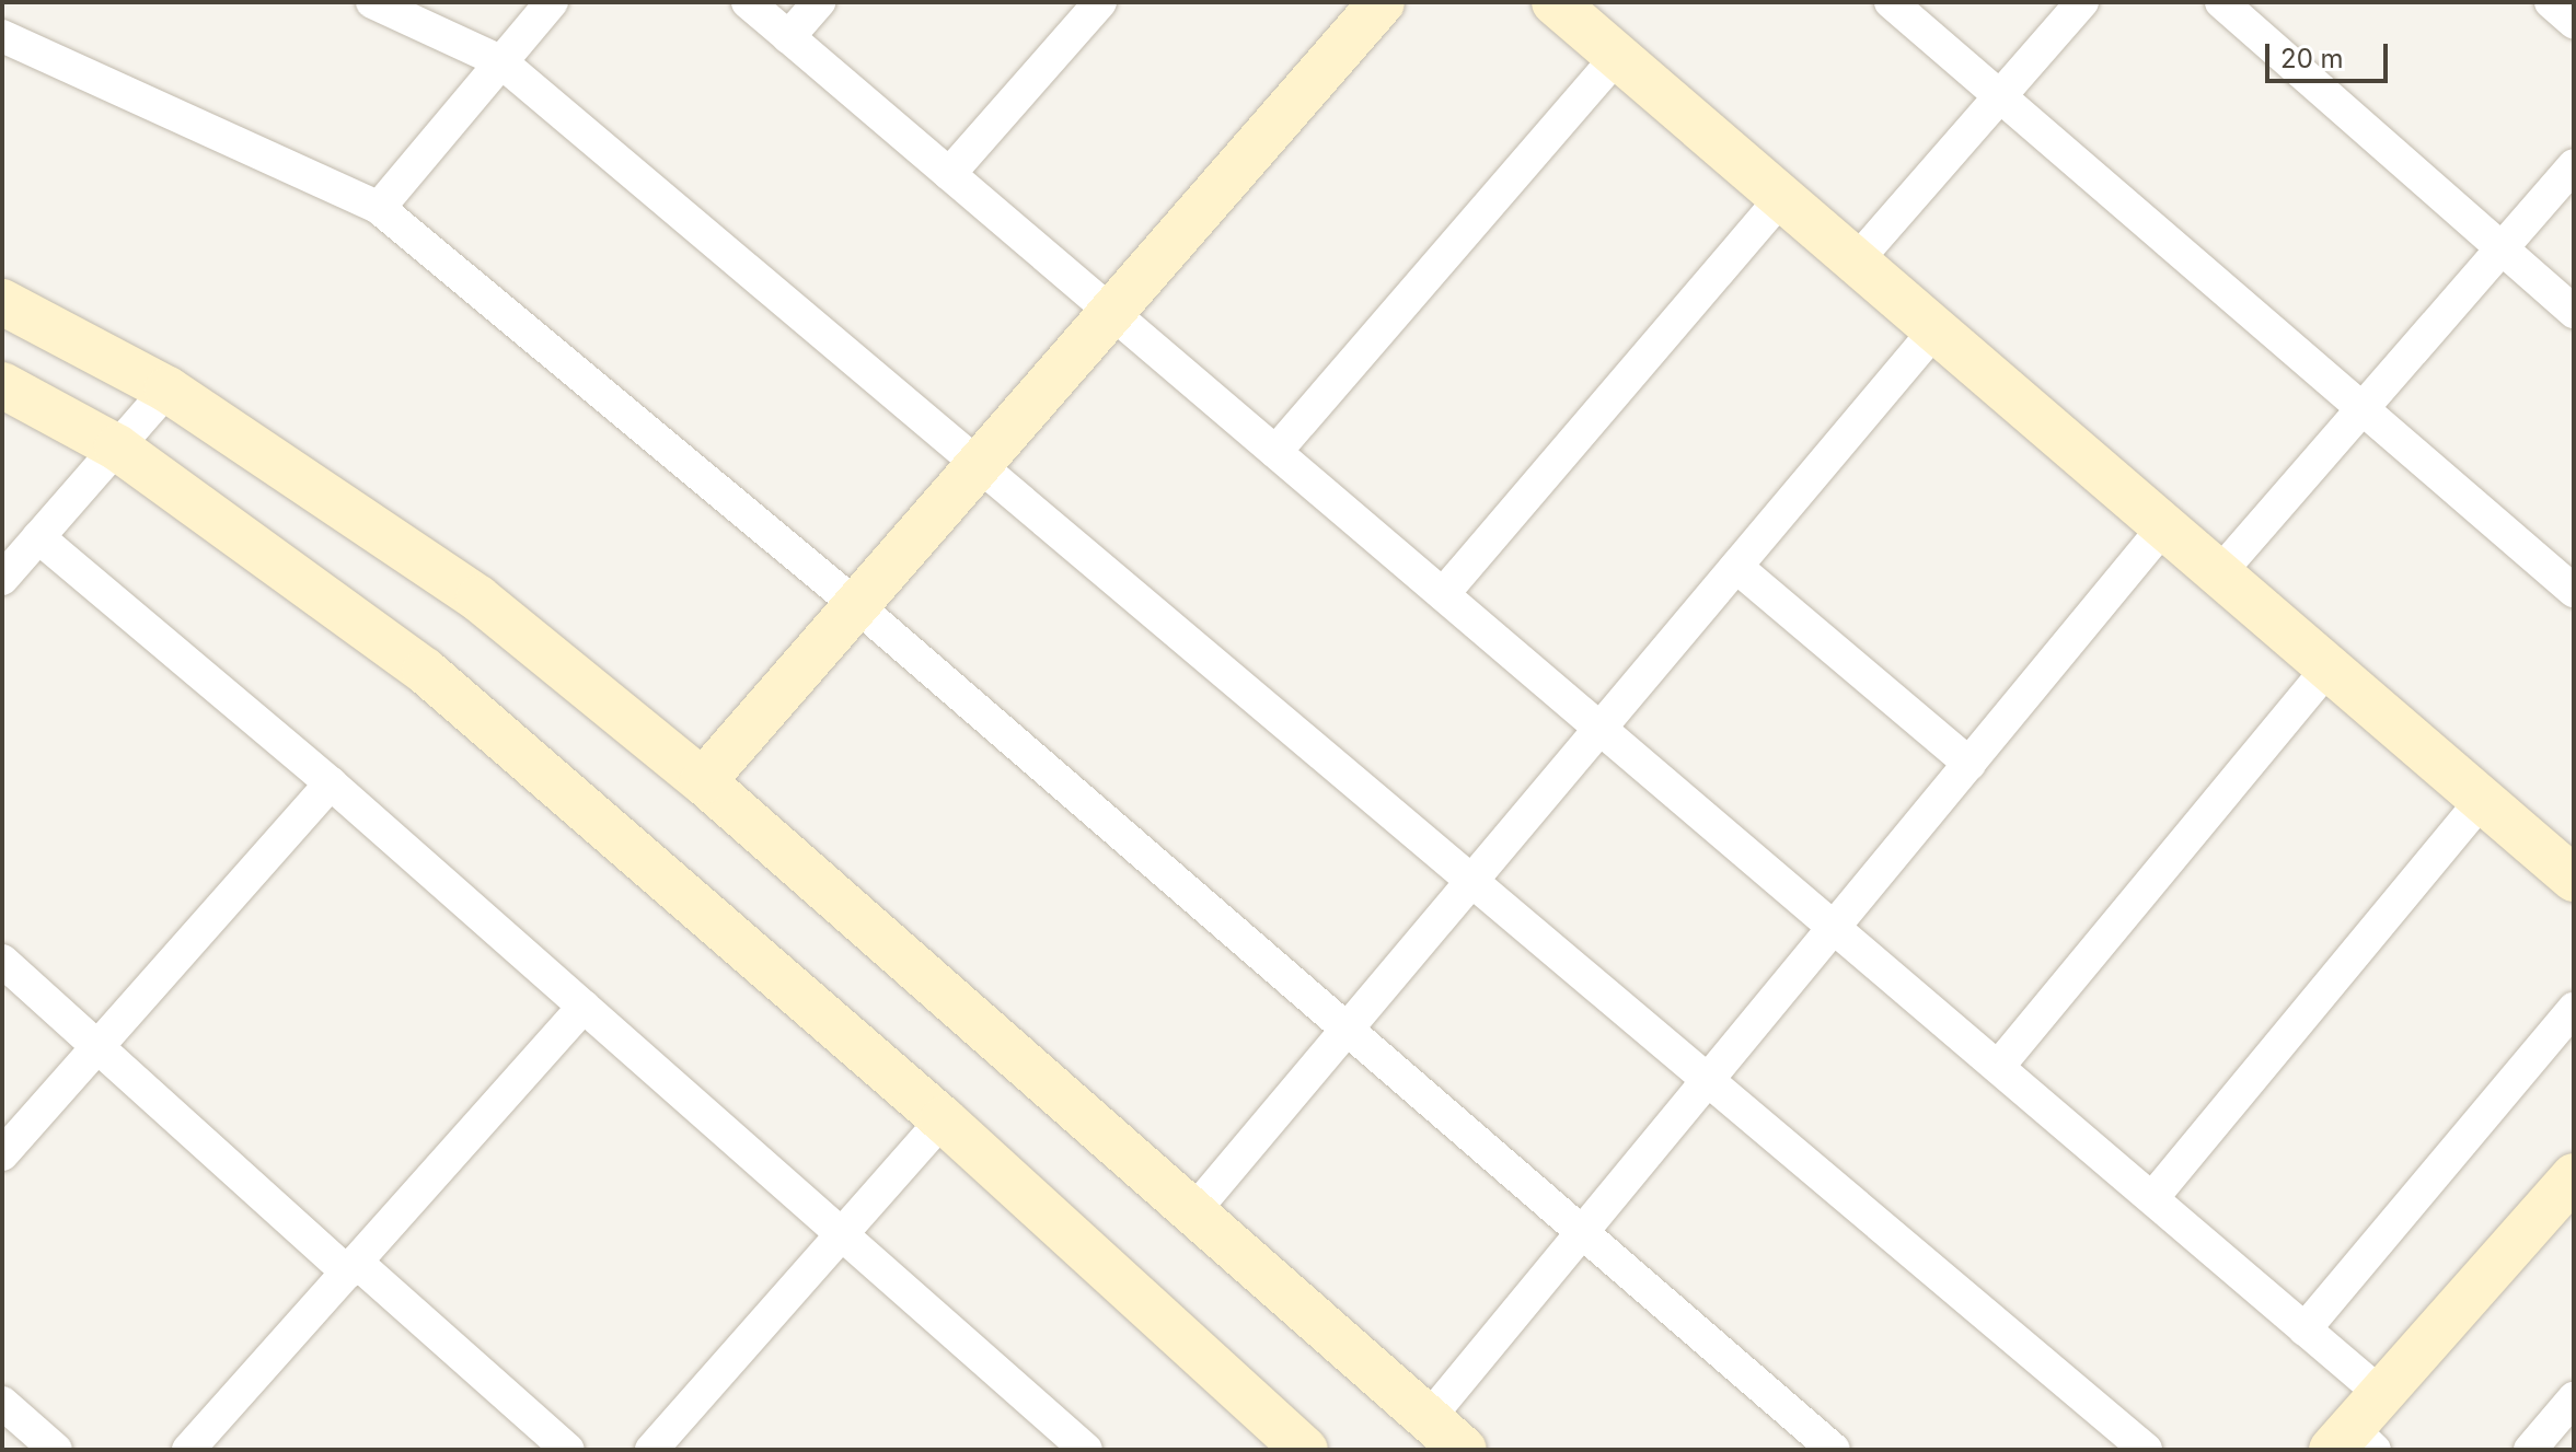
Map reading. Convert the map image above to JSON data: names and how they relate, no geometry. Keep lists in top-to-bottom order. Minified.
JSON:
{"scale_bar":"20 m"}
